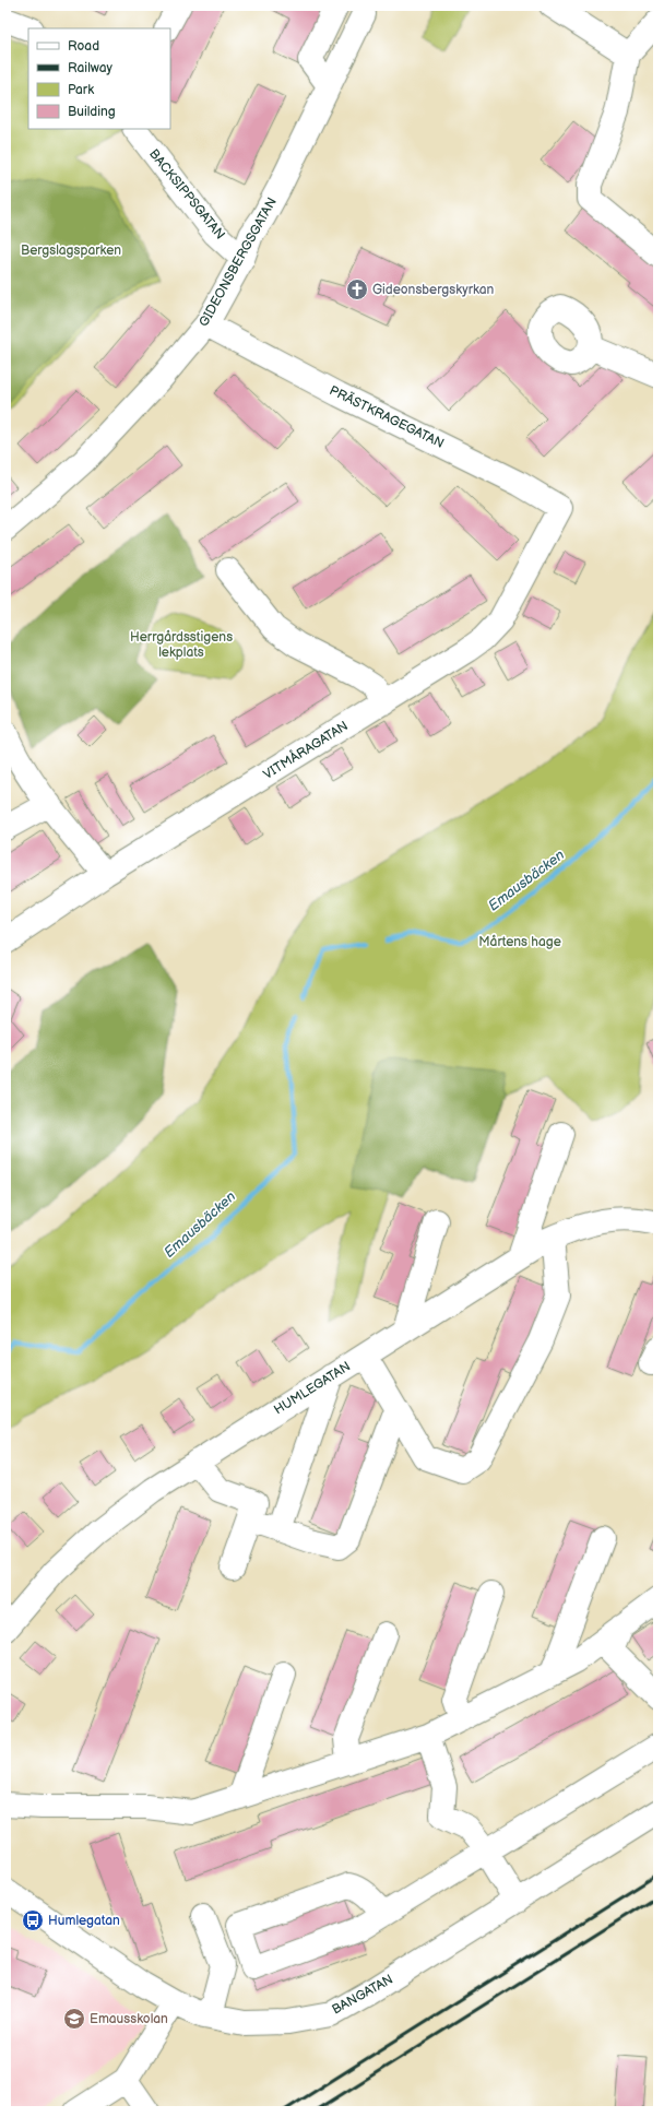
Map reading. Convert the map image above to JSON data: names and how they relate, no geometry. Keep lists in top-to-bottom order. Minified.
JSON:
{"streets":{"street":["BACKSIPPSGATAN","GIDEONSBERGSGATAN","PRÄSTKRAGEGATAN","VITMÅRAGATAN","HUMLEGATAN","BANGATAN"]},"crossings":[["BACKSIPPSGATAN","GIDEONSBERGSGATAN"],["GIDEONSBERGSGATAN","PRÄSTKRAGEGATAN"],["PRÄSTKRAGEGATAN","VITMÅRAGATAN"]],"water":["Emausbäcken"],"parks":["Bergslagsparken","Herrgårdsstigens lekplats","Mårtens hage"],"places":{"church":["Gideonsbergskyrkan"],"bus stop":["Humlegatan"],"school or university":["Emausskolan"]},"legend":["Road","Railway","Park","Building"]}
